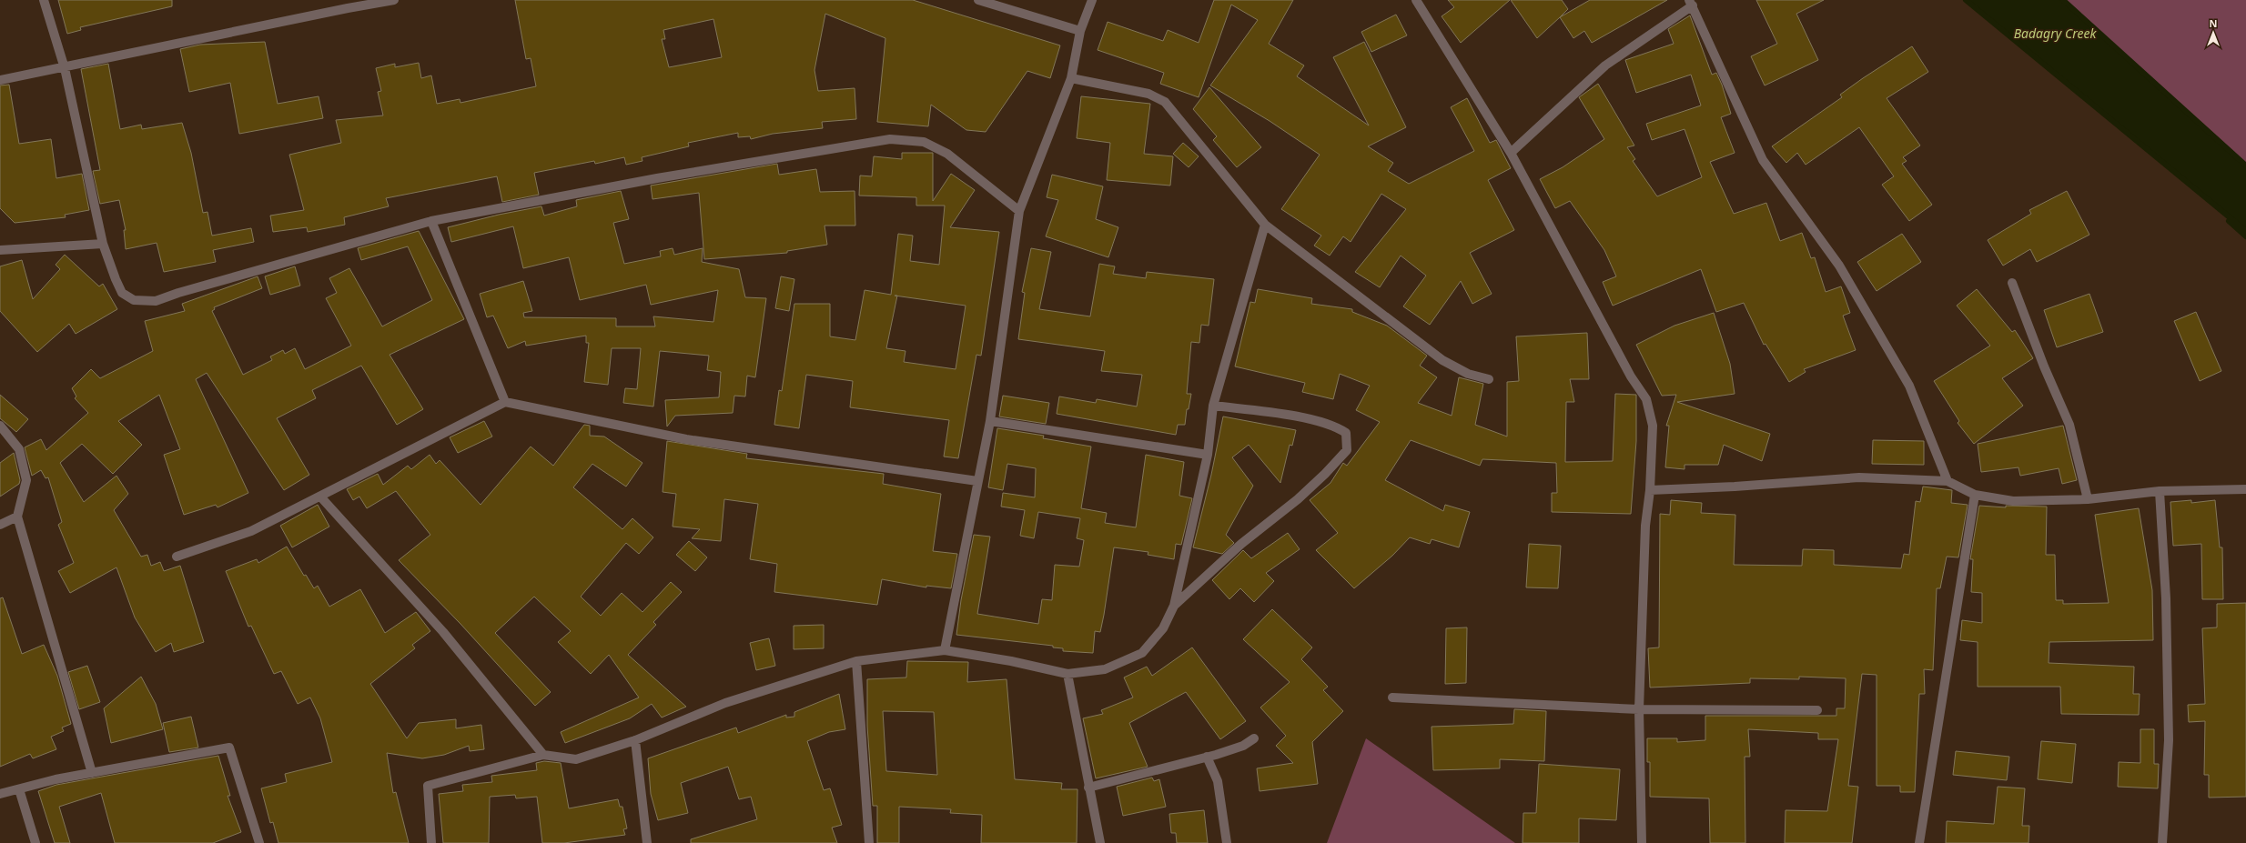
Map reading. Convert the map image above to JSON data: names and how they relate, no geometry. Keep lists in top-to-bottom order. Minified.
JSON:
{"water":["Badagry Creek"],"north":"top"}
